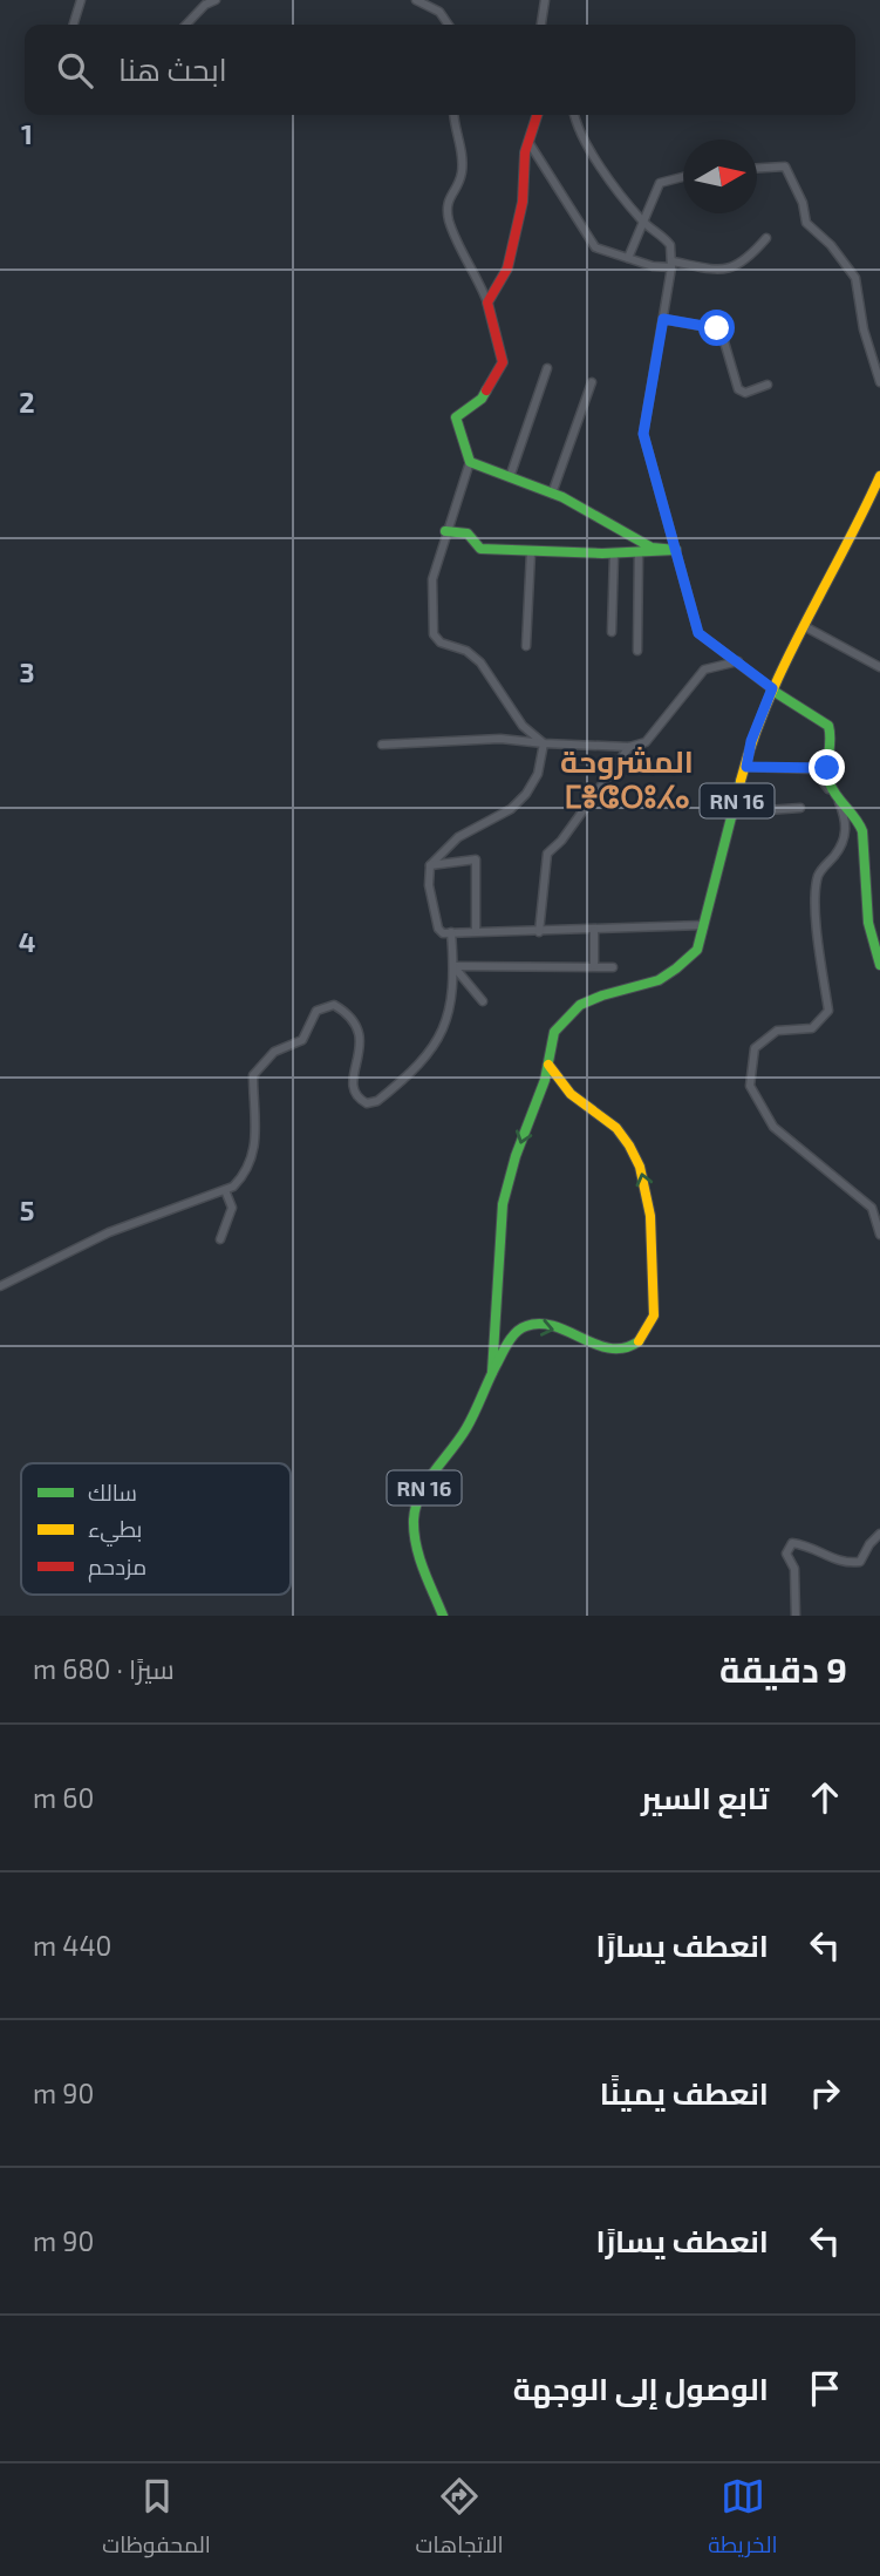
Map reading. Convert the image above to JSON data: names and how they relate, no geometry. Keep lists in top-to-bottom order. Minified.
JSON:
{"streets":{"main road":["RN 16"]},"districts":["المشروحة ⵎⴻⵛⵔⵓⵃⴰ"],"legend":["سالك","بطيء","مزدحم"],"north":"right","page":{"search":"ابحث هنا","heading":["9 دقيقة","سيرًا · 680 m"],"list":[["تابع السير","60 m"],["انعطف يسارًا","440 m"],["انعطف يمينًا","90 m"],["انعطف يسارًا","90 m"],"الوصول إلى الوجهة"],"nav":["الخريطة","الاتجاهات","المحفوظات"]},"grid":{"rows":["1","2","3","4","5"]}}
